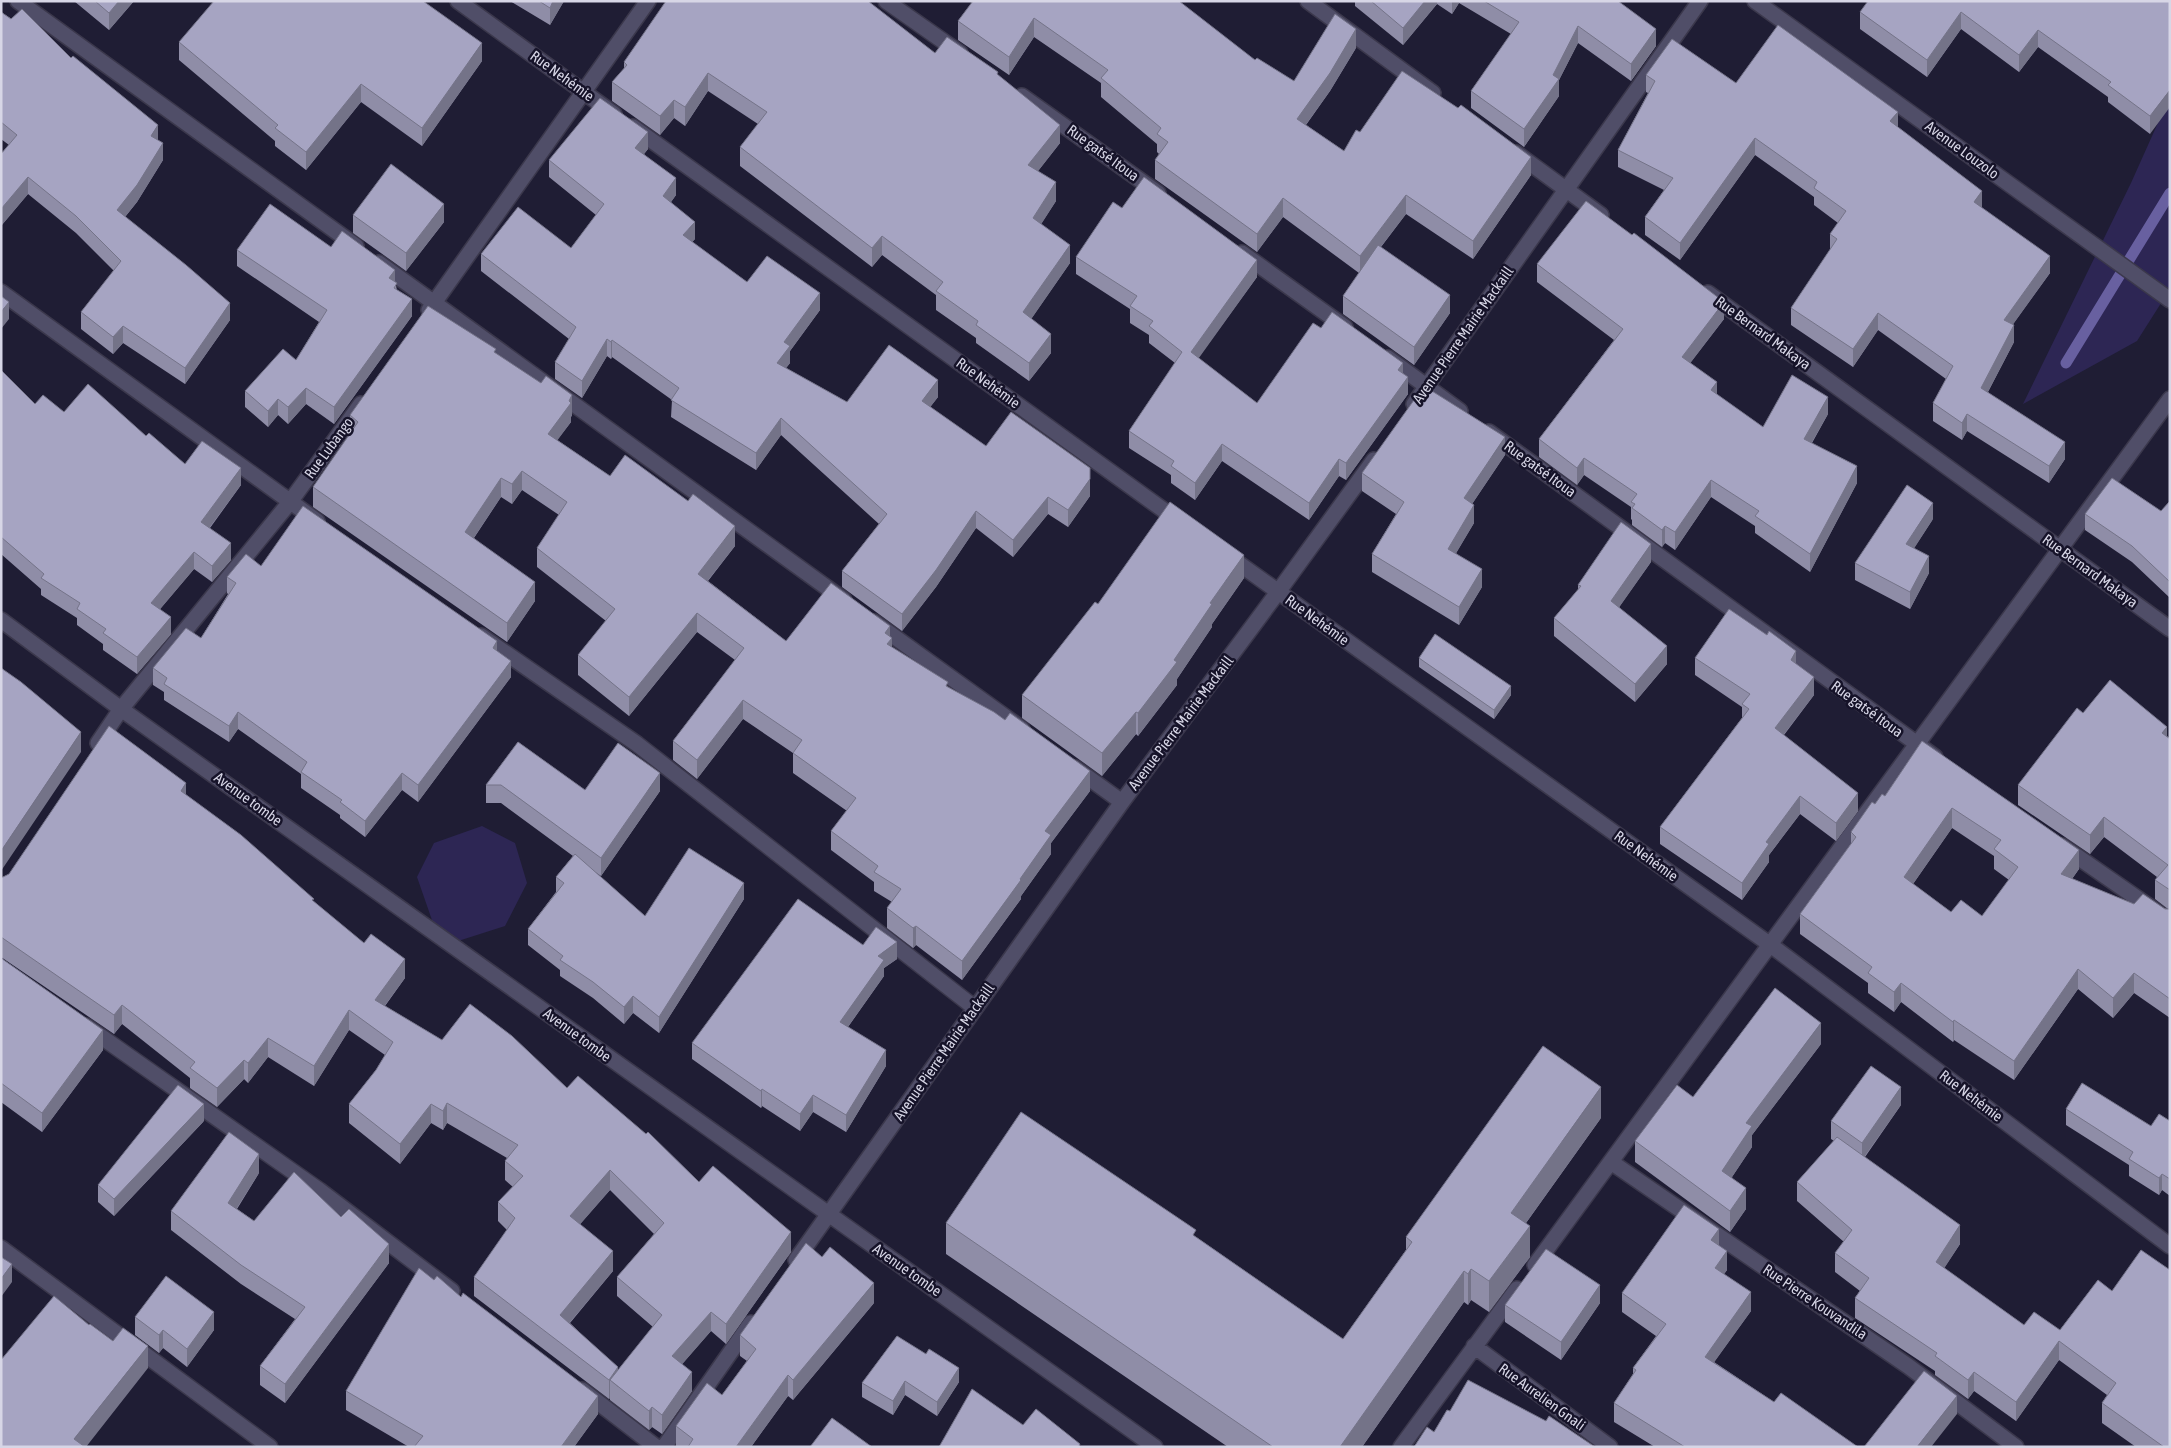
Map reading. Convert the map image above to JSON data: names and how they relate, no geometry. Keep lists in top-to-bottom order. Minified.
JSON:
{"streets":{"street":["Rue Nehémie","Avenue Louzolo","Rue gatsé Itoua","Rue Bernard Makaya","Avenue Pierre Mairie Mackaill","Rue Lubango","Avenue tombe","Rue Pierre Kouvandila","Rue Aurelien Gnali"]},"crossings":[["Rue Nehémie","Avenue Pierre Mairie Mackaill"],["Rue gatsé Itoua","Avenue Pierre Mairie Mackaill"],["Avenue Pierre Mairie Mackaill","Avenue tombe"],["Rue Lubango","Avenue tombe"]]}
